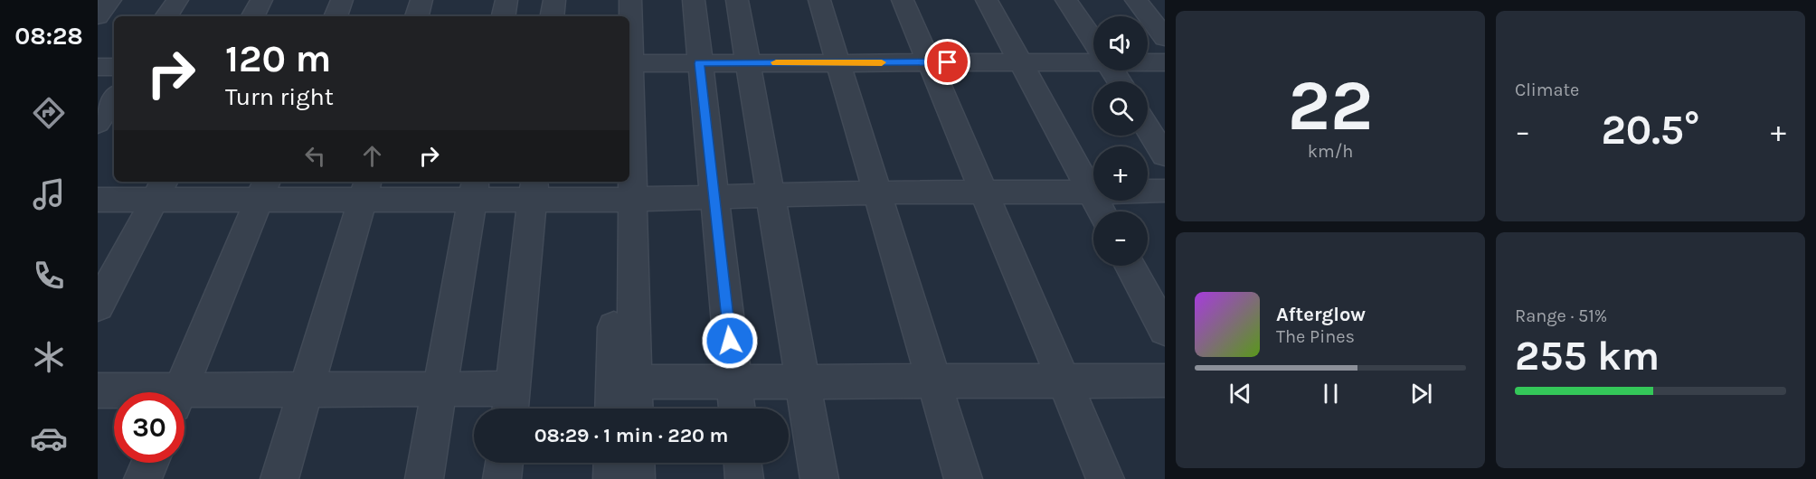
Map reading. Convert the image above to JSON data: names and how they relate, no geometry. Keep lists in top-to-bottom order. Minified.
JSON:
{"page":{"tabs":"08:28","tile":[["22","km/h"],"Climate",["Range · 51%","255 km"]],"map_buttons":["+","−"],"turn":["120 m","Turn right"],"heat":["−","20.5°","+"],"song":["Afterglow","The Pines"],"limit":"30","trip":"08:29 · 1 min · 220 m"}}
